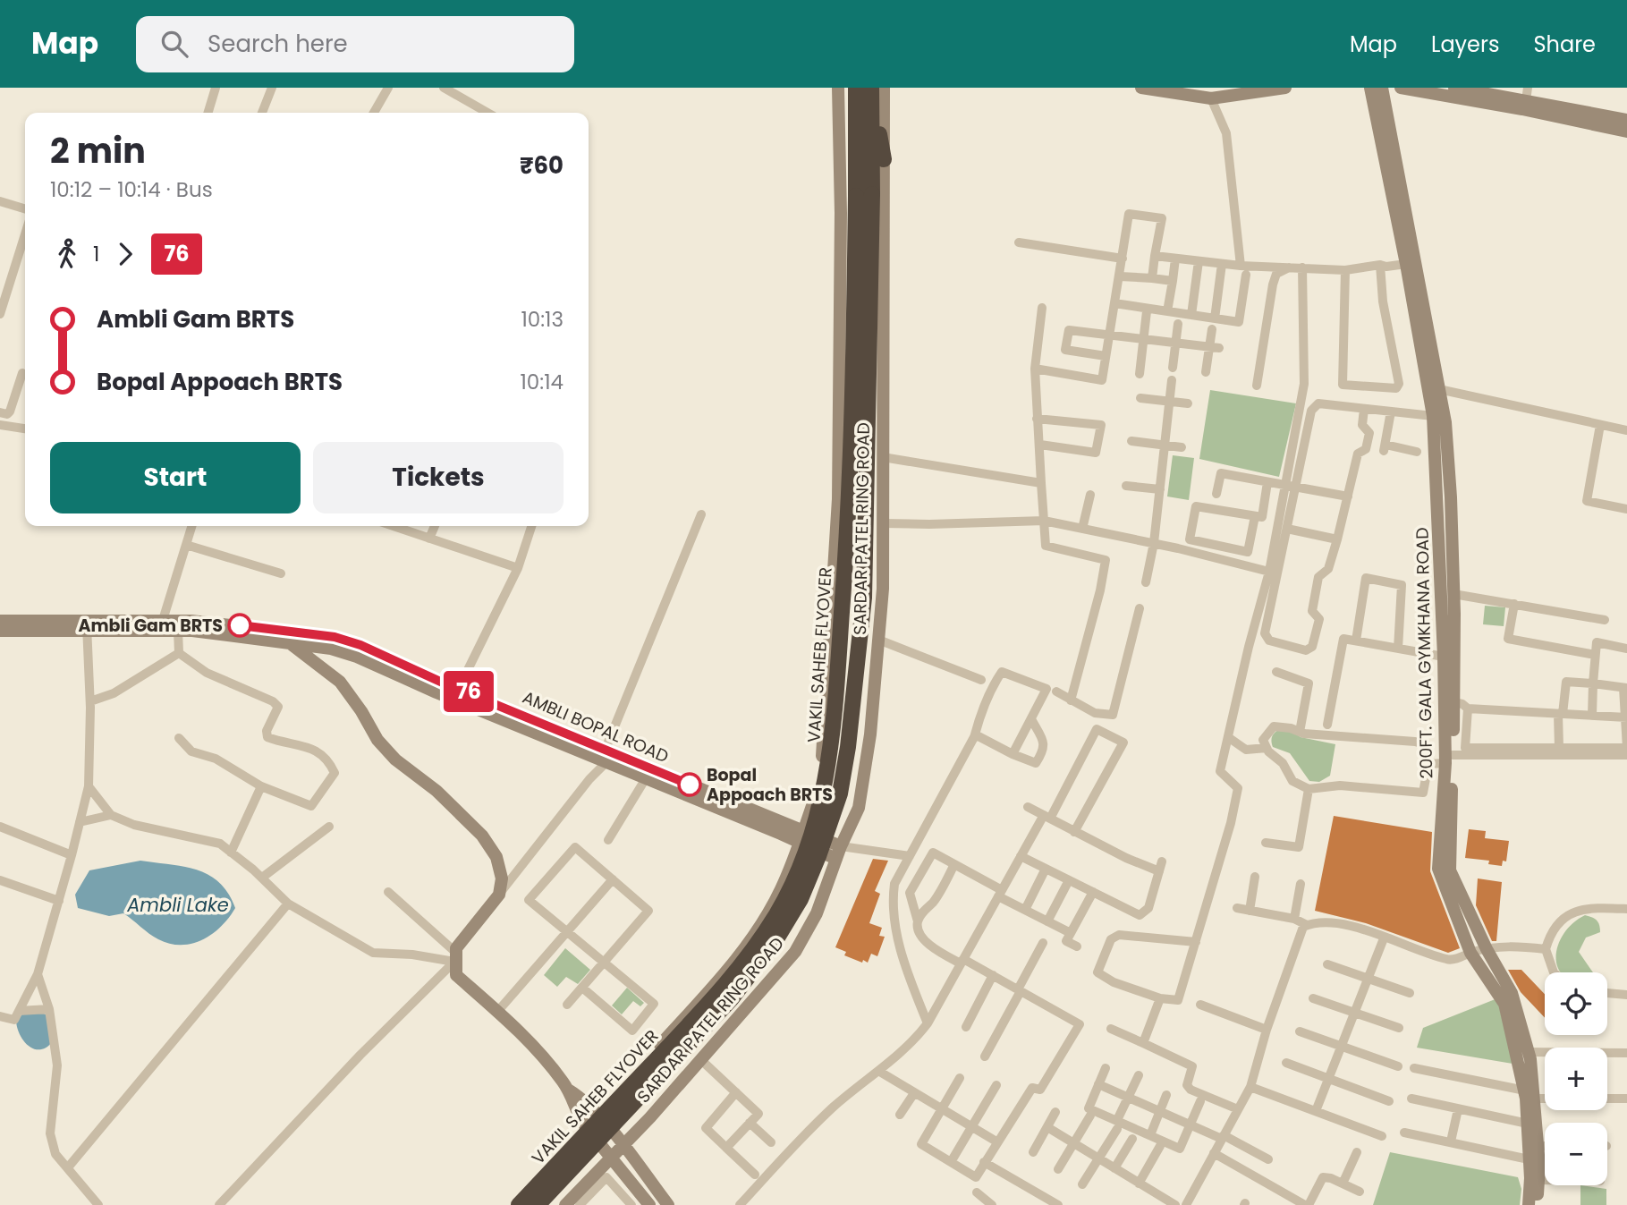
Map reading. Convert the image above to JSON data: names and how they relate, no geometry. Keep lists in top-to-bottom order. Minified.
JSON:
{"streets":{"highway":["SARDAR PATEL RING ROAD","VAKIL SAHEB FLYOVER"],"street":["200FT. GALA GYMKHANA ROAD","AMBLI BOPAL ROAD"]},"crossings":[["SARDAR PATEL RING ROAD","VAKIL SAHEB FLYOVER"],["SARDAR PATEL RING ROAD","AMBLI BOPAL ROAD"]],"water":["Ambli Lake"],"places":["Ambli Gam BRTS","Bopal Appoach BRTS"],"lines":["bus line 76"],"page":{"header":"Map","search":"Search here","nav":["Map","Layers","Share"],"on_map":"76","heading":["2 min","10:12 – 10:14 · Bus","₹60"],"legs":["1","76"],"list":[{"name":"Ambli Gam BRTS","value":"10:13"},{"name":"Bopal Appoach BRTS","value":"10:14"}],"buttons":["Start","Tickets"],"map_buttons":["+","−"]}}
